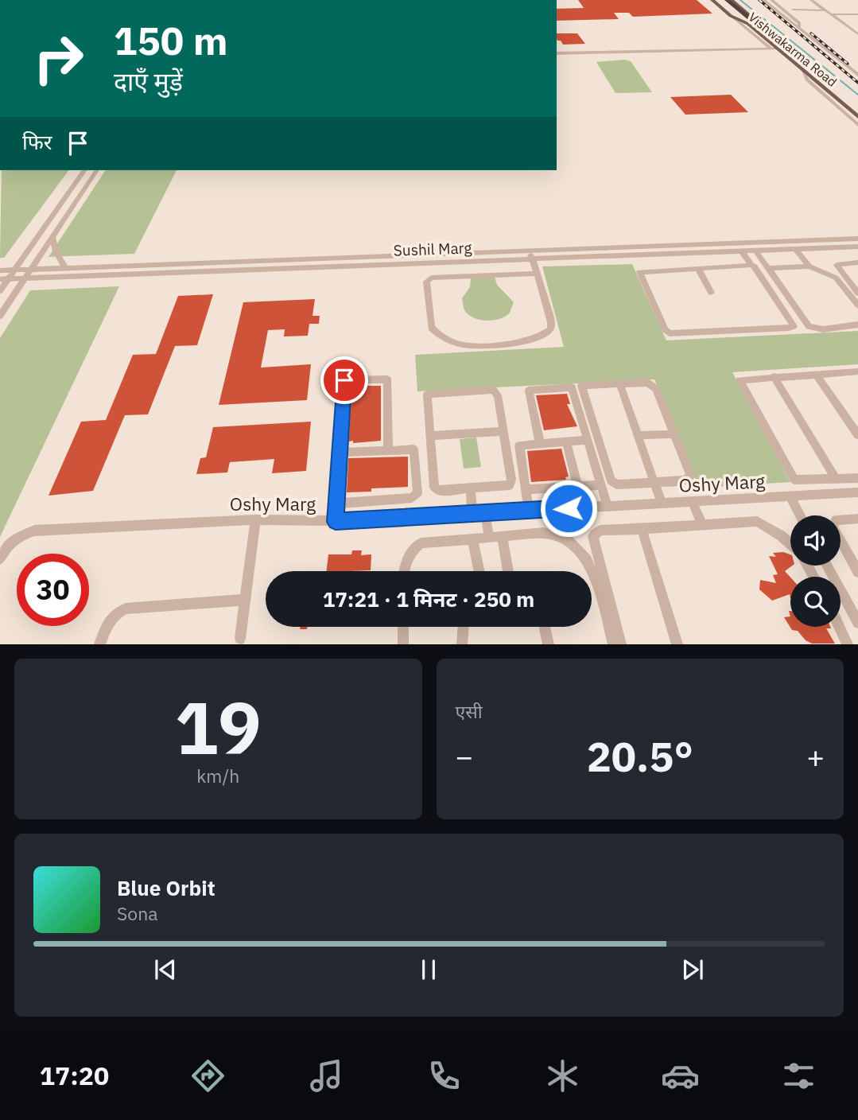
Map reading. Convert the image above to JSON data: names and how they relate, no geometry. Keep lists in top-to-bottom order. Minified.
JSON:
{"streets":{"main road":["Vishwakarma Road"],"street":["Sushil Marg","Oshy Marg"]},"page":{"turn":["150 m","दाएँ मुड़ें"],"then":"फिर","limit":"30","trip":"17:21 · 1 मिनट · 250 m","tile":[["19","km/h"],"एसी"],"heat":["−","20.5°","+"],"song":["Blue Orbit","Sona"],"tabs":"17:20"}}
